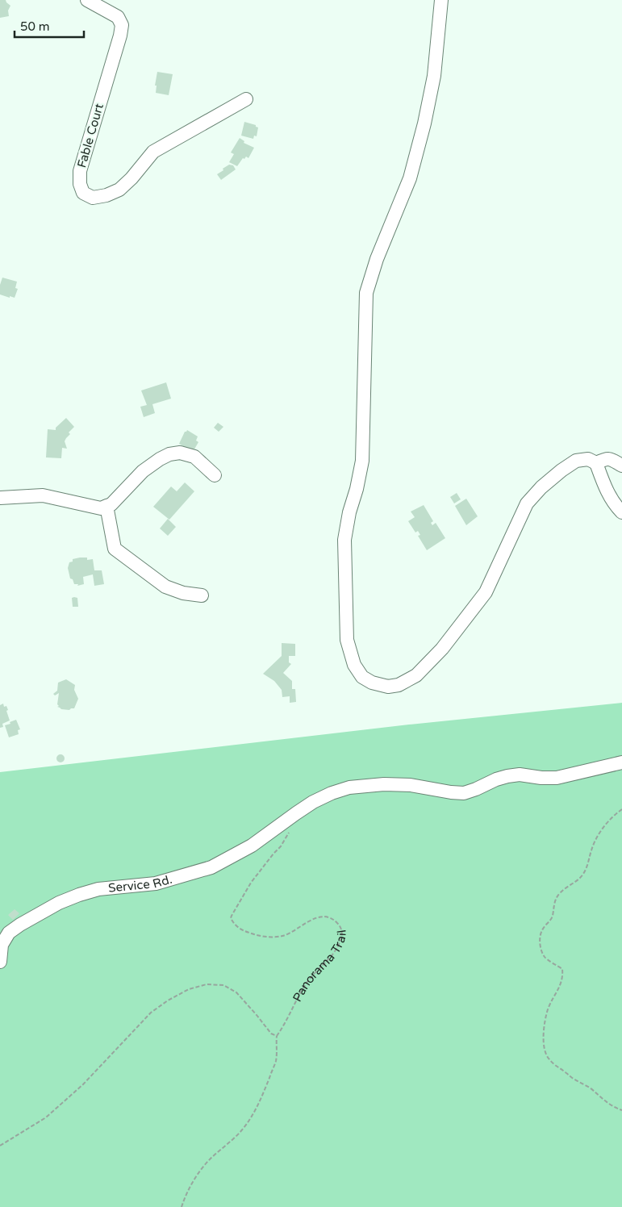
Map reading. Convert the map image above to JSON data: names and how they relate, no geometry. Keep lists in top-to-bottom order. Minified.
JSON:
{"streets":{"street":["Fable Court","Service Rd."],"path":["Panorama Trail"]},"scale_bar":"50 m"}
